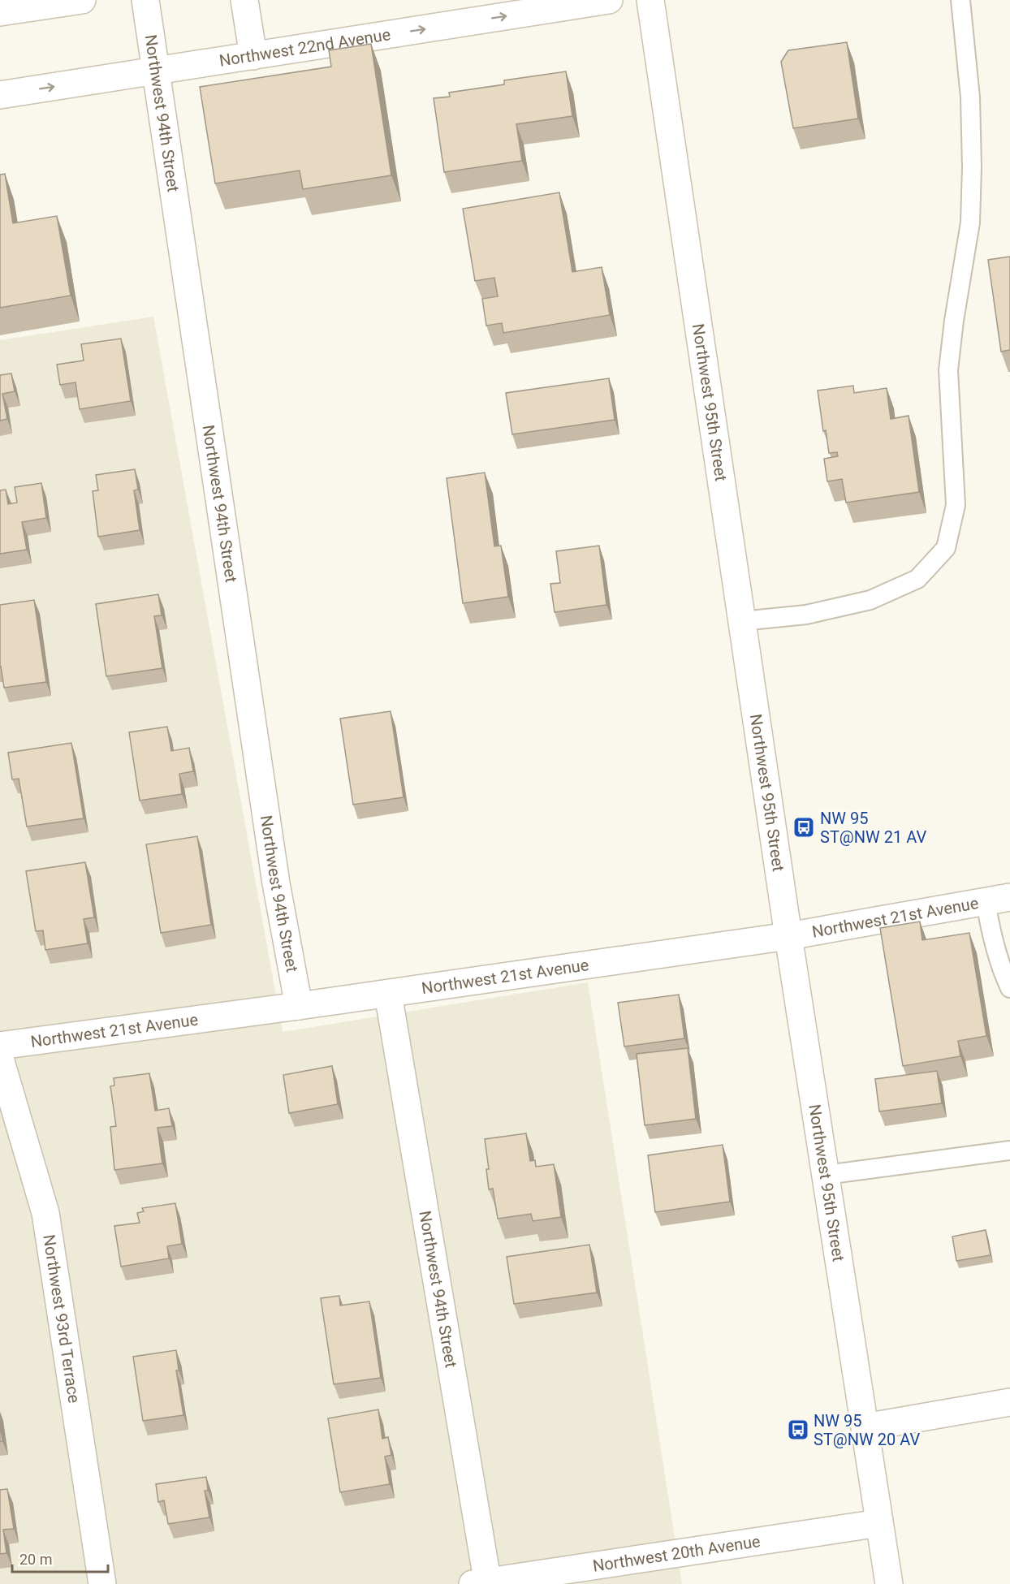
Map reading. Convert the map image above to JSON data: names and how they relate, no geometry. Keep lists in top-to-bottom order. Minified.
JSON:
{"streets":{"street":["Northwest 22nd Avenue","Northwest 94th Street","Northwest 95th Street","Northwest 21st Avenue","Northwest 93rd Terrace","Northwest 20th Avenue"]},"crossings":[["Northwest 22nd Avenue","Northwest 94th Street"],["Northwest 94th Street","Northwest 21st Avenue"],["Northwest 94th Street","Northwest 20th Avenue"],["Northwest 95th Street","Northwest 21st Avenue"],["Northwest 95th Street","Northwest 20th Avenue"]],"one_way":["Northwest 22nd Avenue"],"places":{"bus stop":["NW 95 ST@NW 21 AV","NW 95 ST@NW 20 AV"]},"scale_bar":"20 m"}
